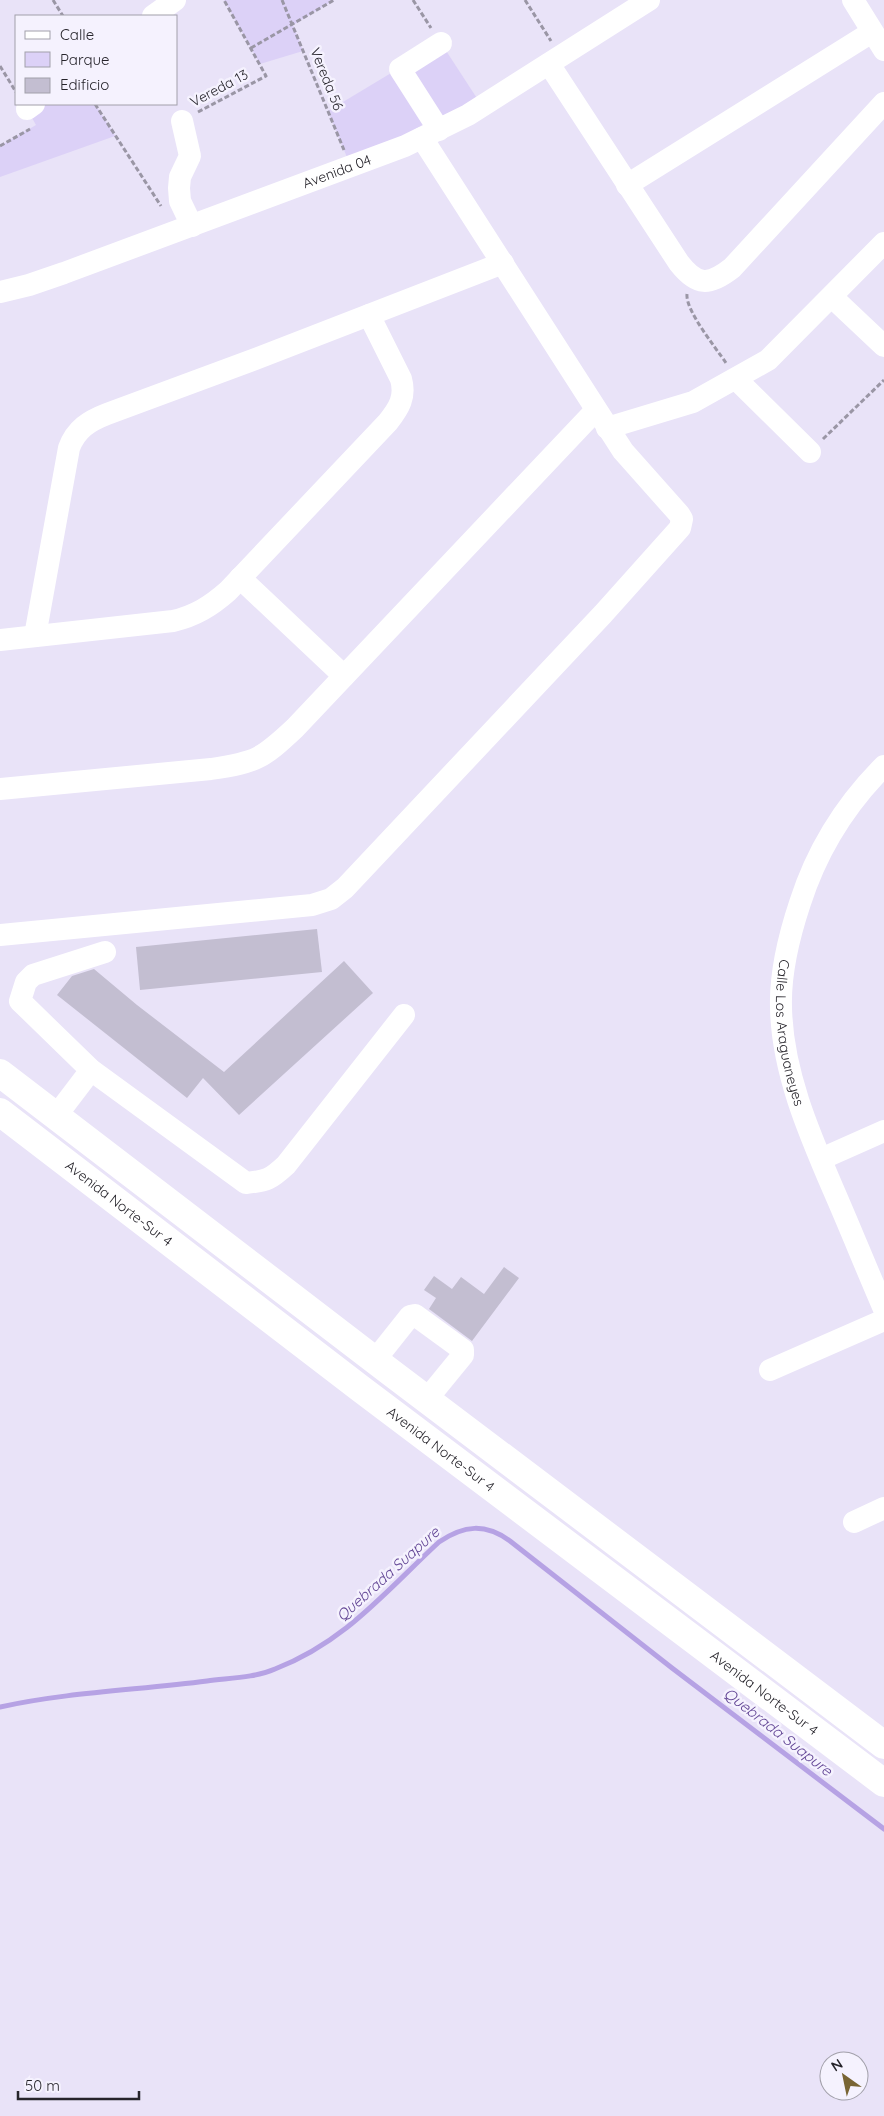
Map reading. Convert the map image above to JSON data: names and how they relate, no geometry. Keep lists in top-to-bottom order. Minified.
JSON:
{"streets":{"main road":["Avenida Norte-Sur 4"],"street":["Avenida 04","Calle Los Araguaneyes"],"path":["Vereda 56","Vereda 13"]},"crossings":[["Vereda 56","Vereda 13"],["Vereda 56","Avenida 04"]],"water":["Quebrada Suapure"],"legend":["Calle","Parque","Edificio"],"scale_bar":"50 m","north":"top left"}
